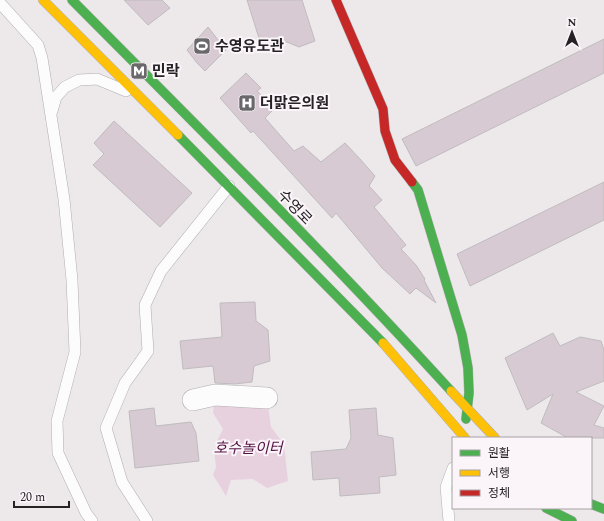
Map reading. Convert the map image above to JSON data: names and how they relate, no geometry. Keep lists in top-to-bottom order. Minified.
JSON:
{"streets":{"main road":["수영로"]},"parks":["호수놀이터"],"places":{"sports":["수영유도관"],"metro station":["민락"],"hospital":["더맑은의원"]},"legend":["원활","서행","정체"],"scale_bar":"20 m","north":"top"}
